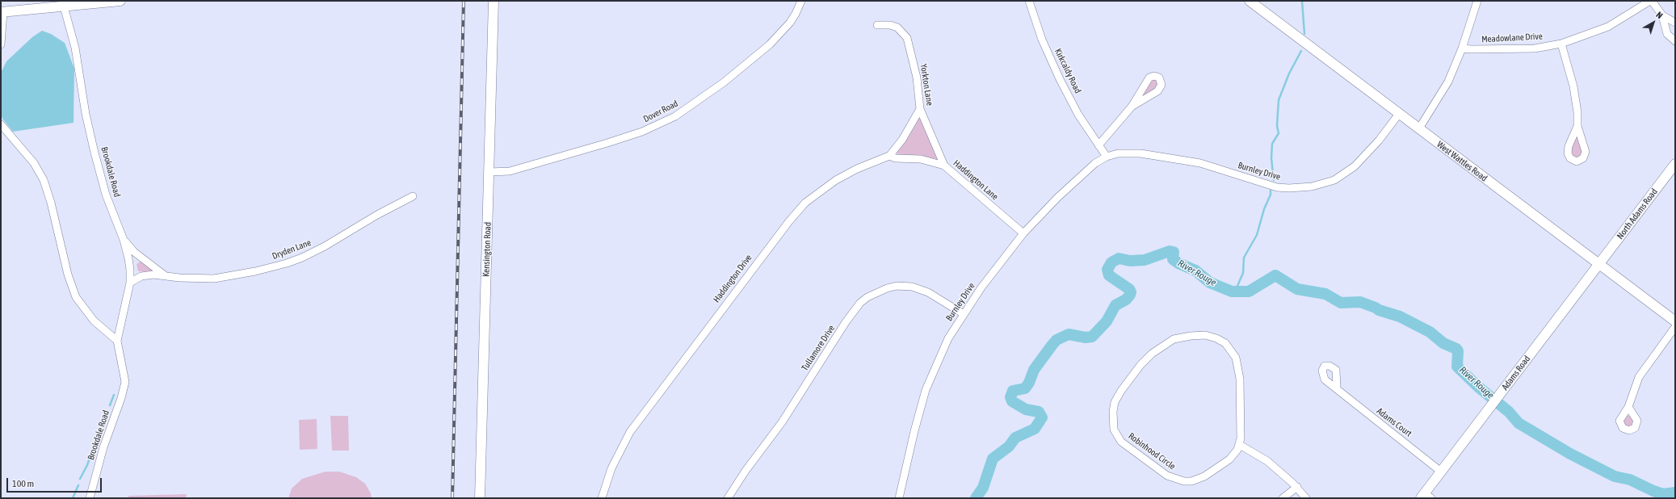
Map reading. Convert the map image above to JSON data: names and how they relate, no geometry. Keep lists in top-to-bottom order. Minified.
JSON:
{"streets":{"street":["Meadowlane Drive","Kirkcaldy Road","Yorkton Lane","Dover Road","West Wattles Road","Burnley Drive","Brookdale Road","Haddington Lane","North Adams Road","Dryden Lane","Kensington Road","Haddington Drive","Tullamore Drive","Adams Road","Adams Court","Robinhood Circle"]},"crossings":[["Yorkton Lane","Haddington Lane"],["Yorkton Lane","Haddington Drive"],["Dover Road","Kensington Road"],["West Wattles Road","Burnley Drive"],["West Wattles Road","North Adams Road"],["West Wattles Road","Adams Road"],["Burnley Drive","Haddington Lane"],["Burnley Drive","Tullamore Drive"],["Brookdale Road","Dryden Lane"],["Haddington Lane","Haddington Drive"],["North Adams Road","Adams Road"],["Adams Road","Adams Court"]],"water":["River Rouge"],"scale_bar":"100 m","north":"top right"}
